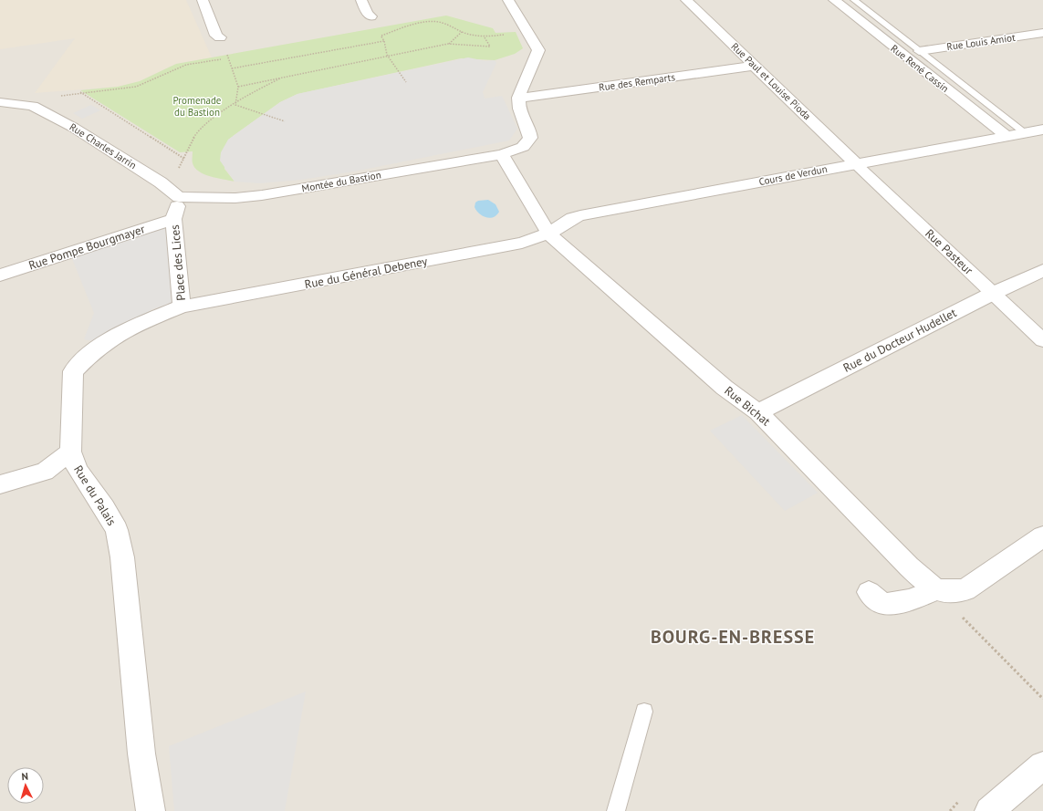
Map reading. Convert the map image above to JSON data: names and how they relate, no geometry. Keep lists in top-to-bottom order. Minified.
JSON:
{"streets":{"street":["Rue Louis Amiot","Rue René Cassin","Rue Paul et Louise Pioda","Rue des Remparts","Rue Charles Jarrin","Cours de Verdun","Montée du Bastion","Rue Pompe Bourgmayer","Rue Pasteur","Place des Lices","Rue du Général Debeney","Rue du Docteur Hudellet","Rue Bichat","Rue du Palais"]},"crossings":[["Rue Louis Amiot","Rue René Cassin"],["Rue René Cassin","Cours de Verdun"],["Rue Paul et Louise Pioda","Rue des Remparts"],["Rue Paul et Louise Pioda","Cours de Verdun"],["Rue Paul et Louise Pioda","Rue Pasteur"],["Rue des Remparts","Montée du Bastion"],["Rue Charles Jarrin","Montée du Bastion"],["Cours de Verdun","Rue Pasteur"],["Cours de Verdun","Rue du Général Debeney"],["Cours de Verdun","Rue Bichat"],["Montée du Bastion","Rue Bichat"],["Rue Pompe Bourgmayer","Place des Lices"],["Rue Pasteur","Rue du Docteur Hudellet"],["Place des Lices","Rue du Général Debeney"],["Place des Lices","Rue du Palais"],["Rue du Général Debeney","Rue Bichat"],["Rue du Général Debeney","Rue du Palais"],["Rue du Docteur Hudellet","Rue Bichat"]],"districts":["BOURG-EN-BRESSE"],"parks":["Promenade du Bastion"],"north":"top"}
